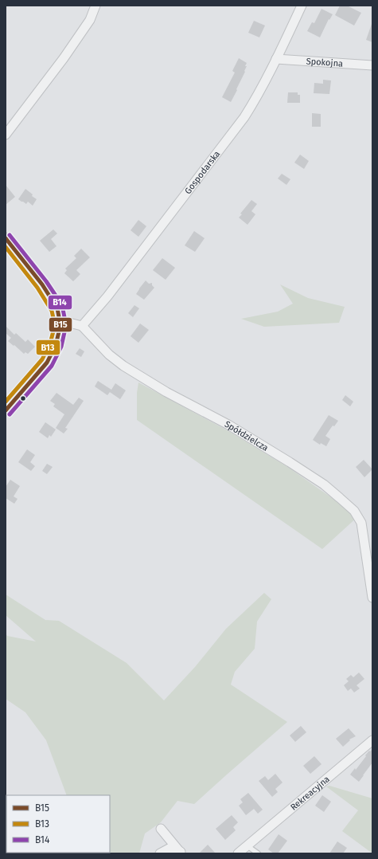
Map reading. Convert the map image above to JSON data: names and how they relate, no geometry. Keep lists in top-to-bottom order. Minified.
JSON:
{"streets":{"street":["Spokojna","Gospodarska","Spółdzielcza","Rekreacyjna"]},"crossings":[["Spokojna","Gospodarska"],["Gospodarska","Spółdzielcza"]],"lines":["transit line B14","transit line B15","transit line B13"],"legend":["B15","B13","B14"]}
